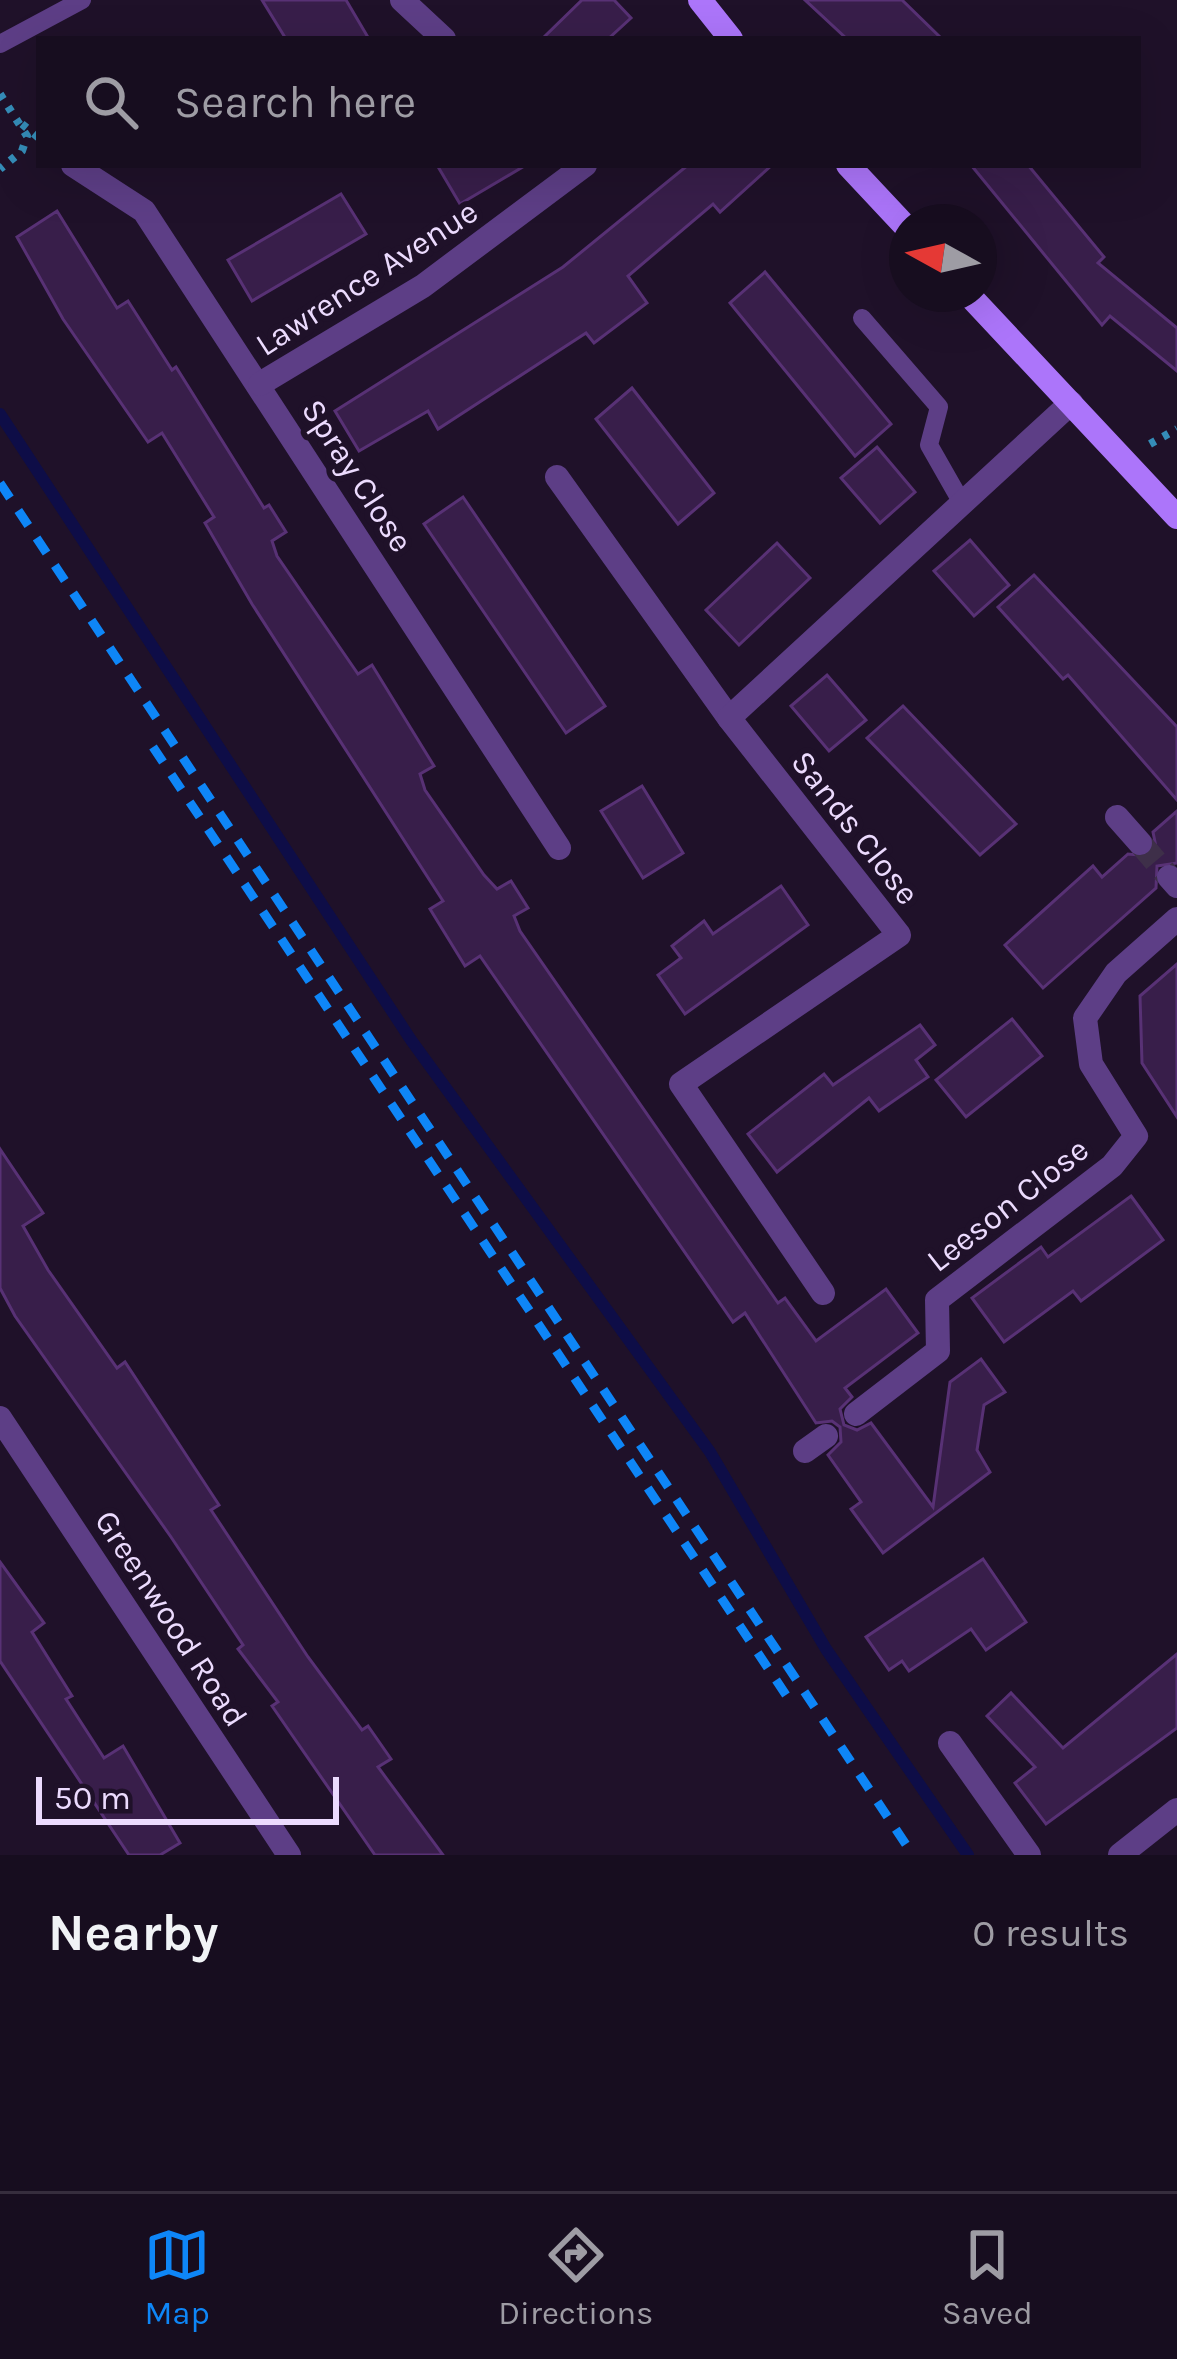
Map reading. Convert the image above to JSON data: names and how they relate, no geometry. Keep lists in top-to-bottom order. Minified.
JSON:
{"streets":{"street":["Lawrence Avenue","Spray Close","Sands Close","Leeson Close","Greenwood Road"]},"crossings":[["Lawrence Avenue","Spray Close"]],"scale_bar":"50 m","north":"left","page":{"search":"Search here","scale":"50 m","heading":["Nearby","0 results"],"nav":["Map","Directions","Saved"]}}
